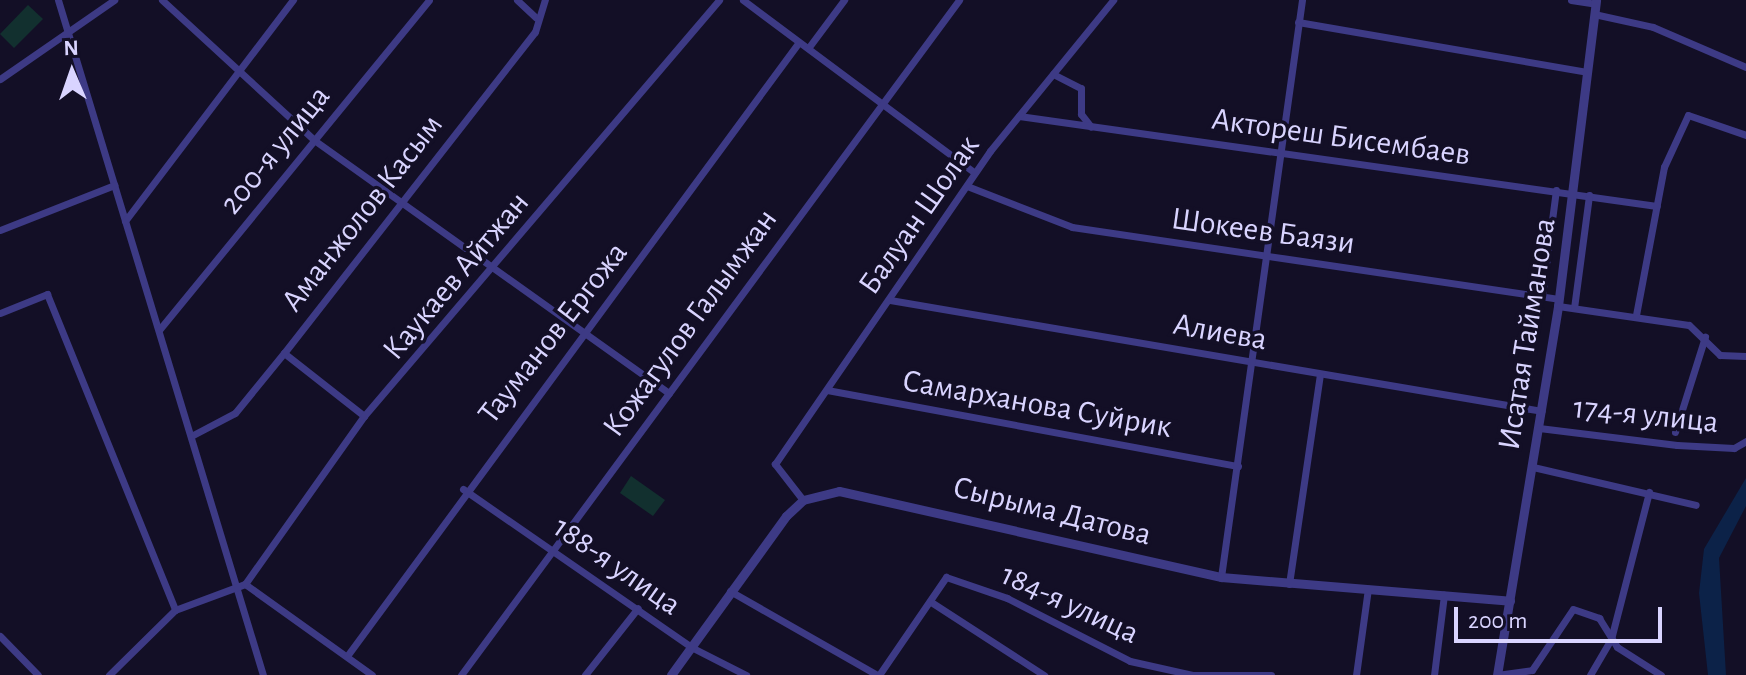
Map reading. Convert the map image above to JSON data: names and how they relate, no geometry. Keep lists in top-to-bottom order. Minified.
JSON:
{"streets":{"street":["Актореш Бисембаев","200-я улица","Аманжолов Касым","Балуан Шолак","Шокеев Баязи","Каукаев Айтжан","Кожагулов Галымжан","Алиева","Тауманов Ергожа","Исатая Тайманова","Самарханова Суйрик","174-я улица","Сырыма Датова","188-я улица","184-я улица"]},"crossings":[["Актореш Бисембаев","Балуан Шолак"],["Актореш Бисембаев","Исатая Тайманова"],["Балуан Шолак","Шокеев Баязи"],["Балуан Шолак","Алиева"],["Балуан Шолак","Самарханова Суйрик"],["Балуан Шолак","Сырыма Датова"],["Шокеев Баязи","Исатая Тайманова"],["Кожагулов Галымжан","188-я улица"],["Алиева","Исатая Тайманова"],["Тауманов Ергожа","188-я улица"],["Исатая Тайманова","174-я улица"],["Исатая Тайманова","Сырыма Датова"]],"scale_bar":"200 m","north":"top"}
